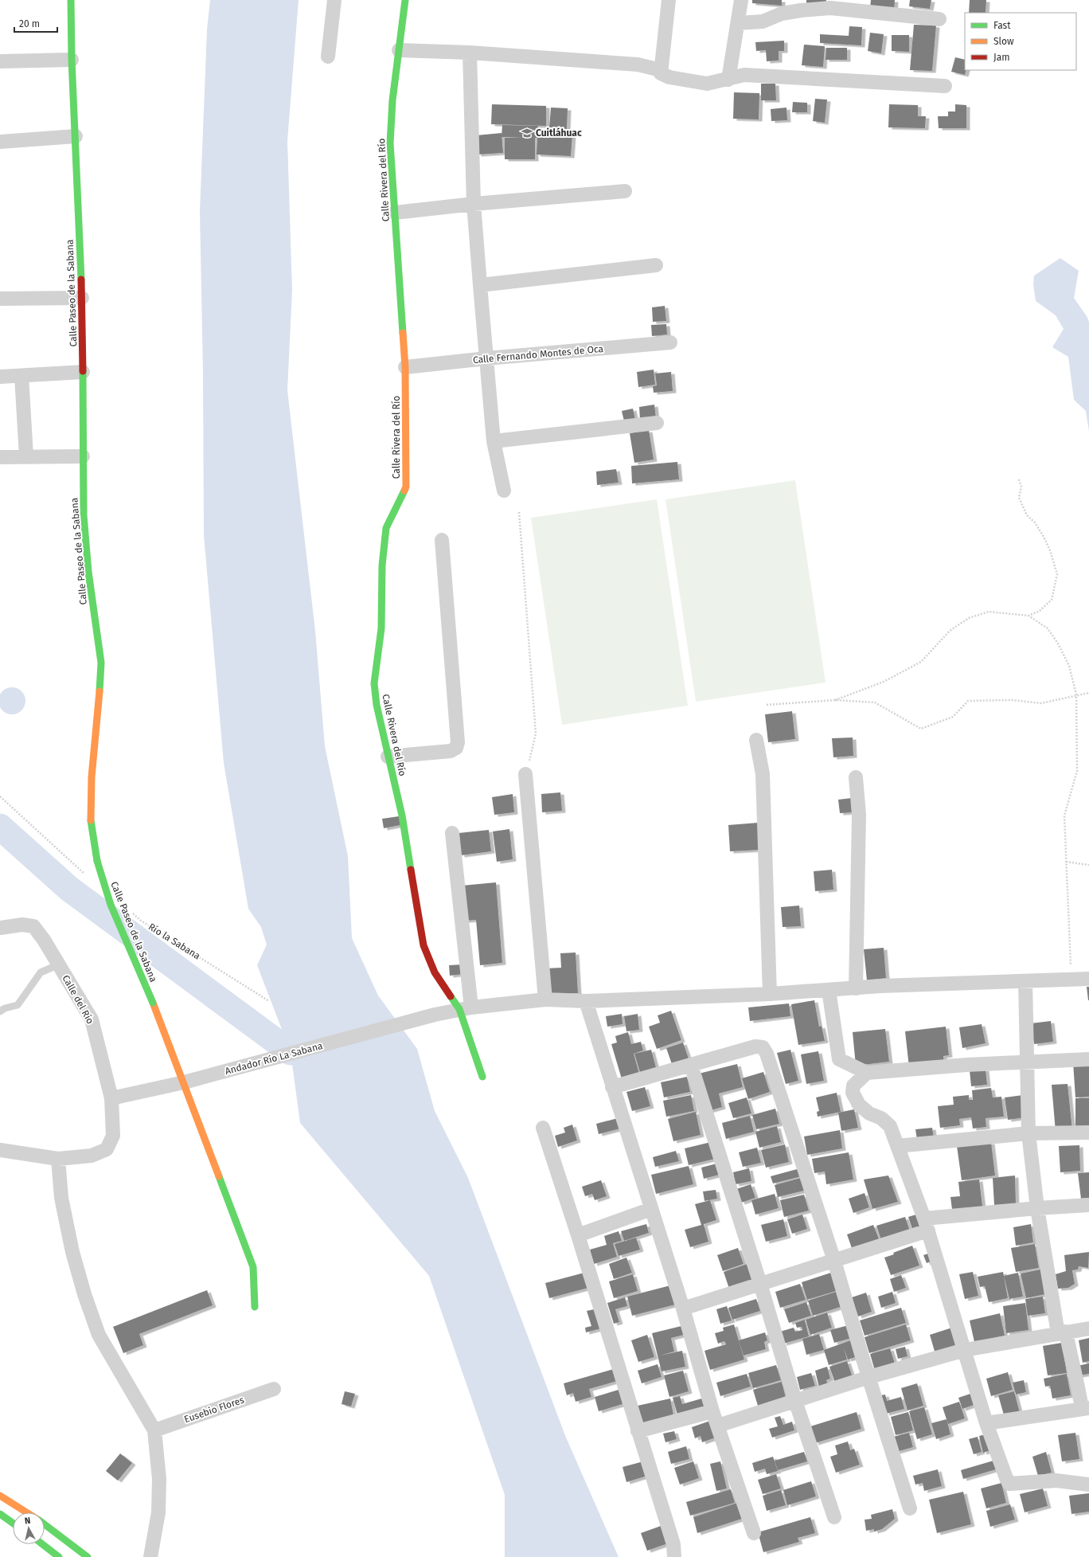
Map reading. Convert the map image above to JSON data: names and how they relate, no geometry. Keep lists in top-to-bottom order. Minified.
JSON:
{"streets":{"street":["Calle Rivera del Río","Calle Paseo de la Sabana","Calle Fernando Montes de Oca","Calle del Río","Andador Río La Sabana","Eusebio Flores"],"path":["Río la Sabana"]},"crossings":[["Calle Rivera del Río","Calle Fernando Montes de Oca"],["Calle Rivera del Río","Andador Río La Sabana"],["Calle Paseo de la Sabana","Andador Río La Sabana"],["Calle del Río","Andador Río La Sabana"]],"places":{"school or university":["Cuitláhuac"]},"legend":["Fast","Slow","Jam"],"scale_bar":"20 m","north":"top"}
